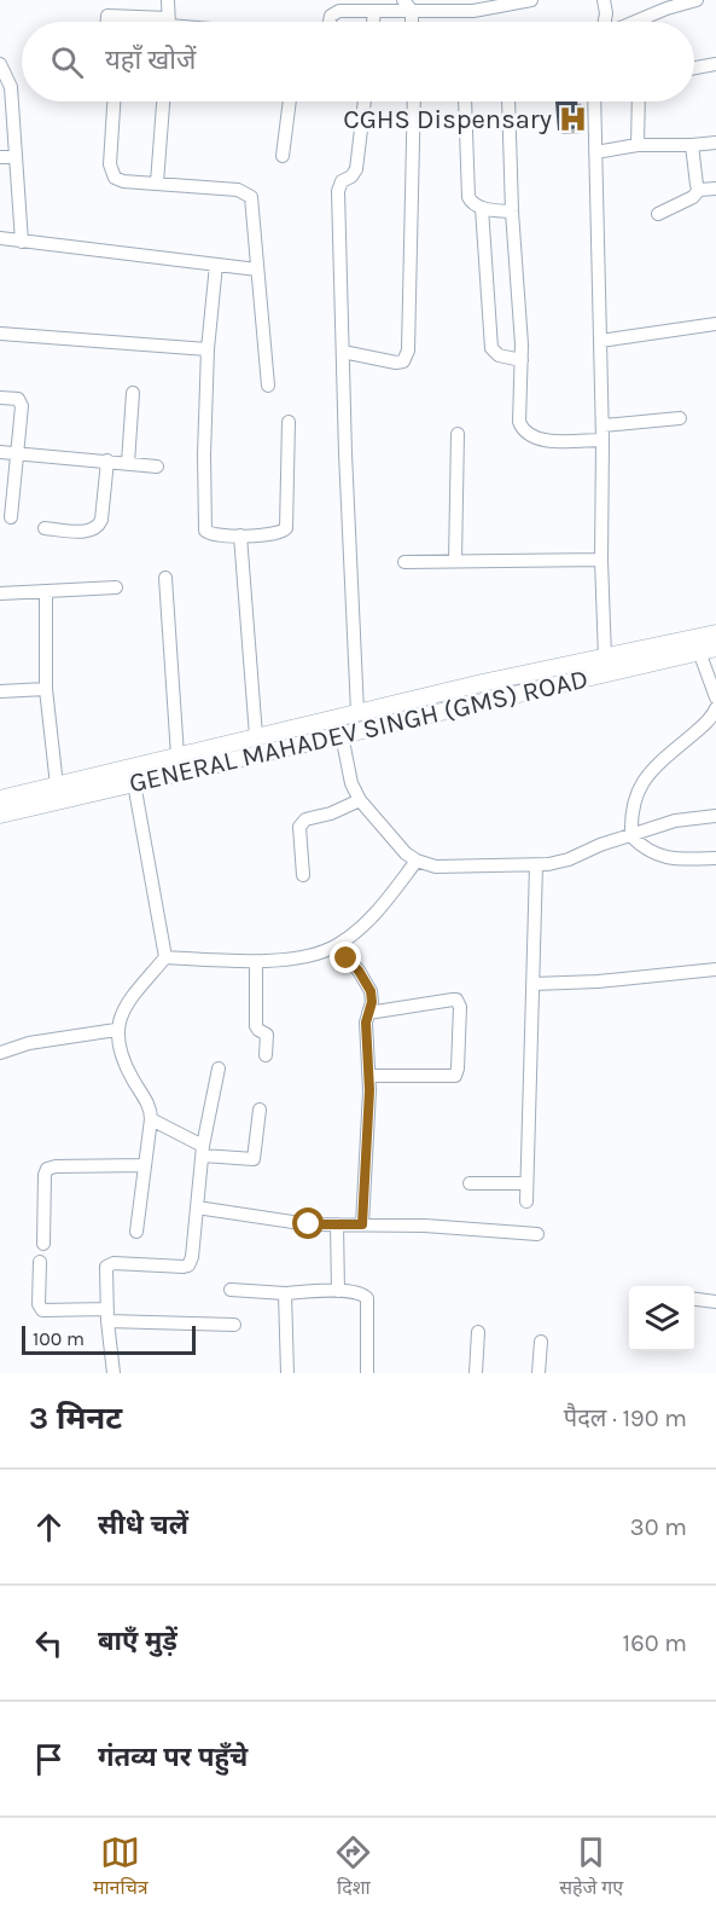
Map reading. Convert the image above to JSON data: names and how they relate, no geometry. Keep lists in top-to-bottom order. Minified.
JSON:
{"streets":{"street":["GENERAL MAHADEV SINGH (GMS) ROAD"]},"places":{"hospital":["CGHS Dispensary"]},"scale_bar":"100 m","page":{"search":"यहाँ खोजें","scale":"100 m","heading":["3 मिनट","पैदल · 190 m"],"list":[["सीधे चलें","30 m"],["बाएँ मुड़ें","160 m"],"गंतव्य पर पहुँचे"],"nav":["मानचित्र","दिशा","सहेजे गए"]}}
